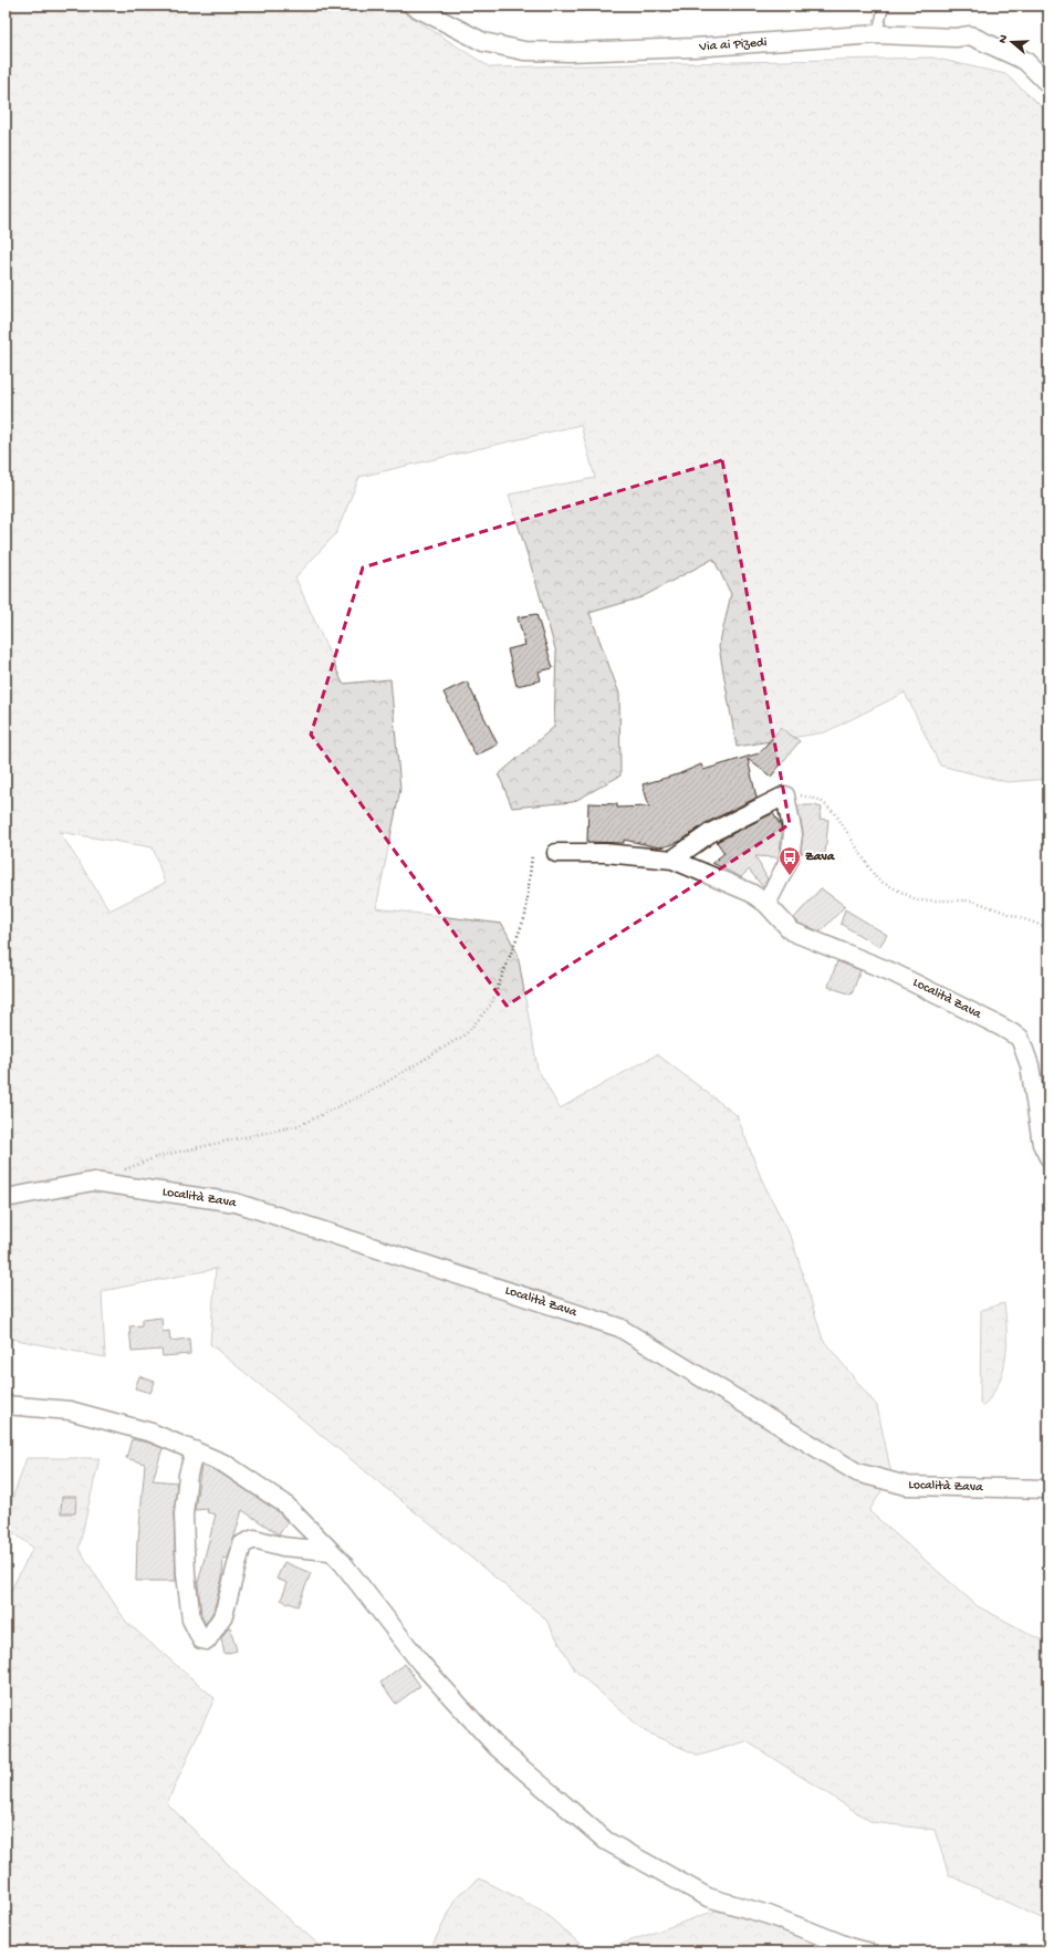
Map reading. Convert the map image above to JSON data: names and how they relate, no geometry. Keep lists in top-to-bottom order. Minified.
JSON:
{"streets":{"street":["Via ai Pizedi","Località Zava"]},"places":{"bus stop":["Zava"]},"north":"left"}
